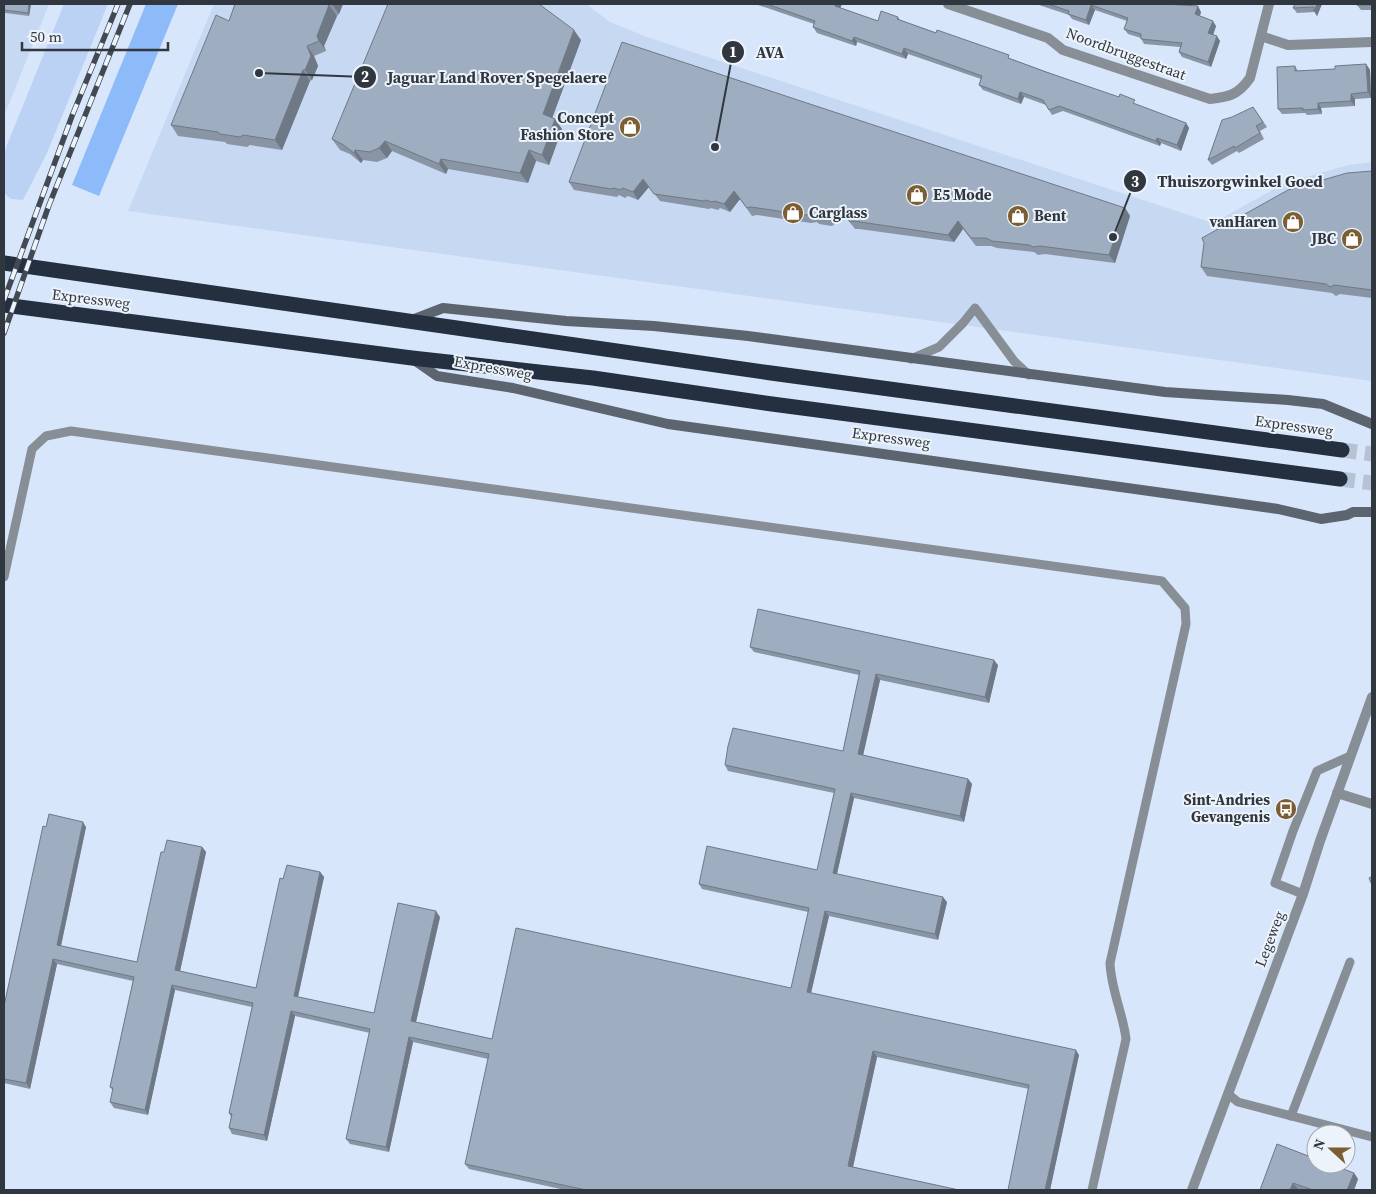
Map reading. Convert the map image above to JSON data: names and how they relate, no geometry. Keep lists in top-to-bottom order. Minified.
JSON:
{"streets":{"highway":["Expressweg"],"street":["Noordbruggestraat","Legeweg"]},"places":{"other":["Jaguar Land Rover Spegelaere","AVA","Thuiszorgwinkel Goed"],"shop":["Concept Fashion Store","E5 Mode","Carglass","Bent","vanHaren","JBC"],"bus stop":["Sint-Andries Gevangenis"]},"scale_bar":"50 m","north":"left"}
